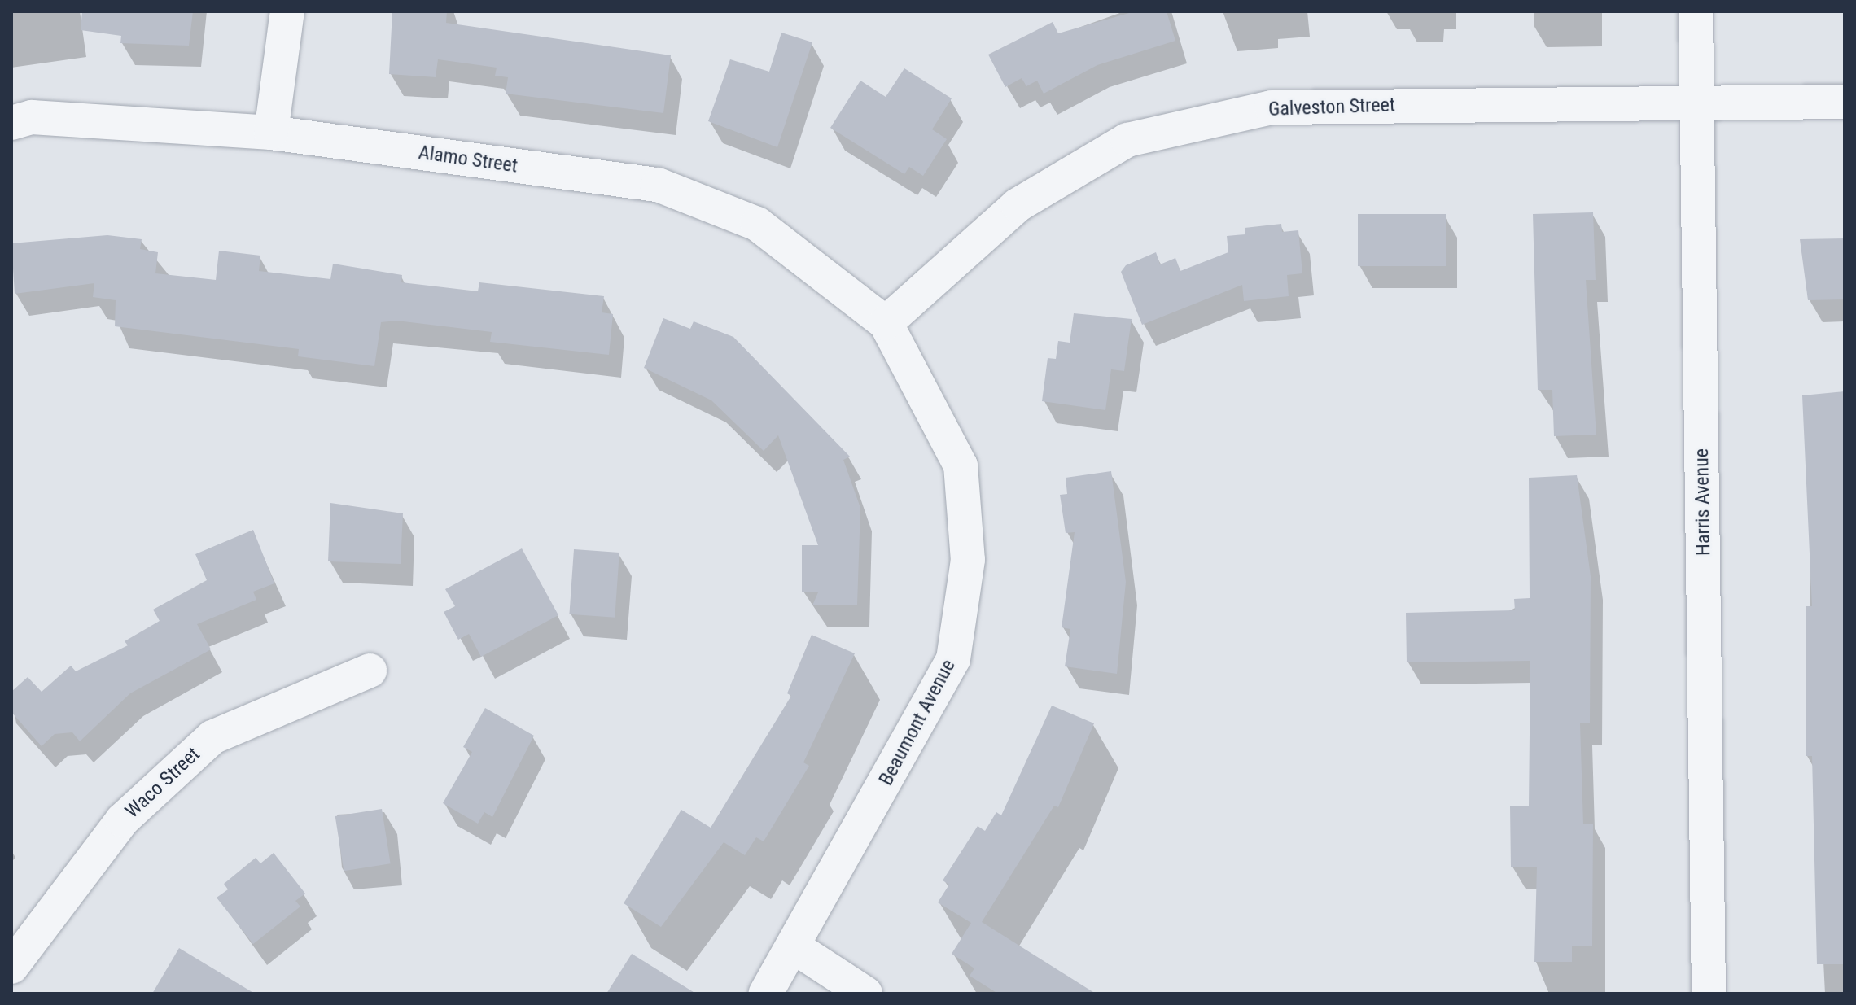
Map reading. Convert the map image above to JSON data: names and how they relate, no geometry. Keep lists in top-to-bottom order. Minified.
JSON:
{"streets":{"street":["Galveston Street","Alamo Street","Harris Avenue","Beaumont Avenue","Waco Street"]},"crossings":[["Galveston Street","Alamo Street"],["Galveston Street","Harris Avenue"],["Galveston Street","Beaumont Avenue"],["Alamo Street","Beaumont Avenue"]]}
